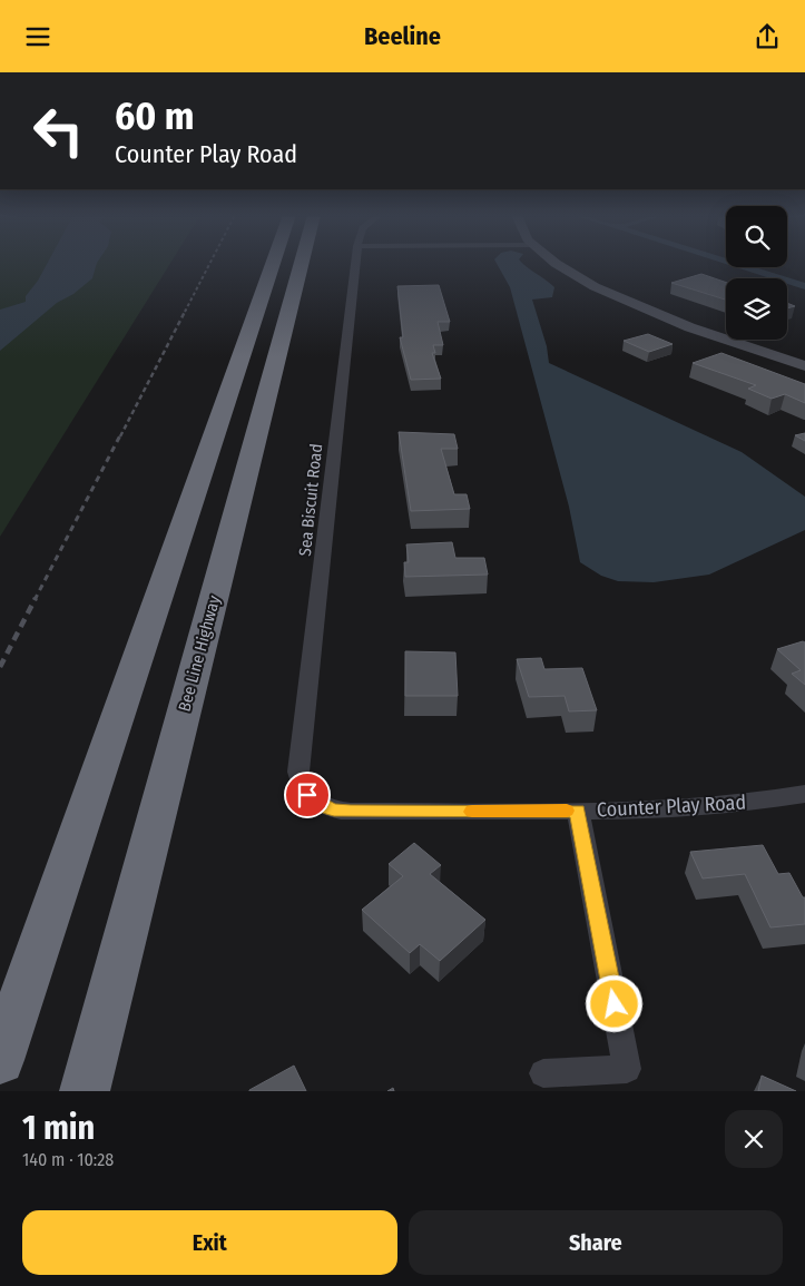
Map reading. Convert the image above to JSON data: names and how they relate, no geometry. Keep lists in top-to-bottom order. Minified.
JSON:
{"streets":{"highway":["Bee Line Highway"],"street":["Sea Biscuit Road","Counter Play Road"]},"crossings":[["Sea Biscuit Road","Counter Play Road"]],"page":{"header":"Beeline","turn":["60 m","Counter Play Road"],"heading":["1 min","140 m · 10:28"],"buttons":["Exit","Share"]}}
